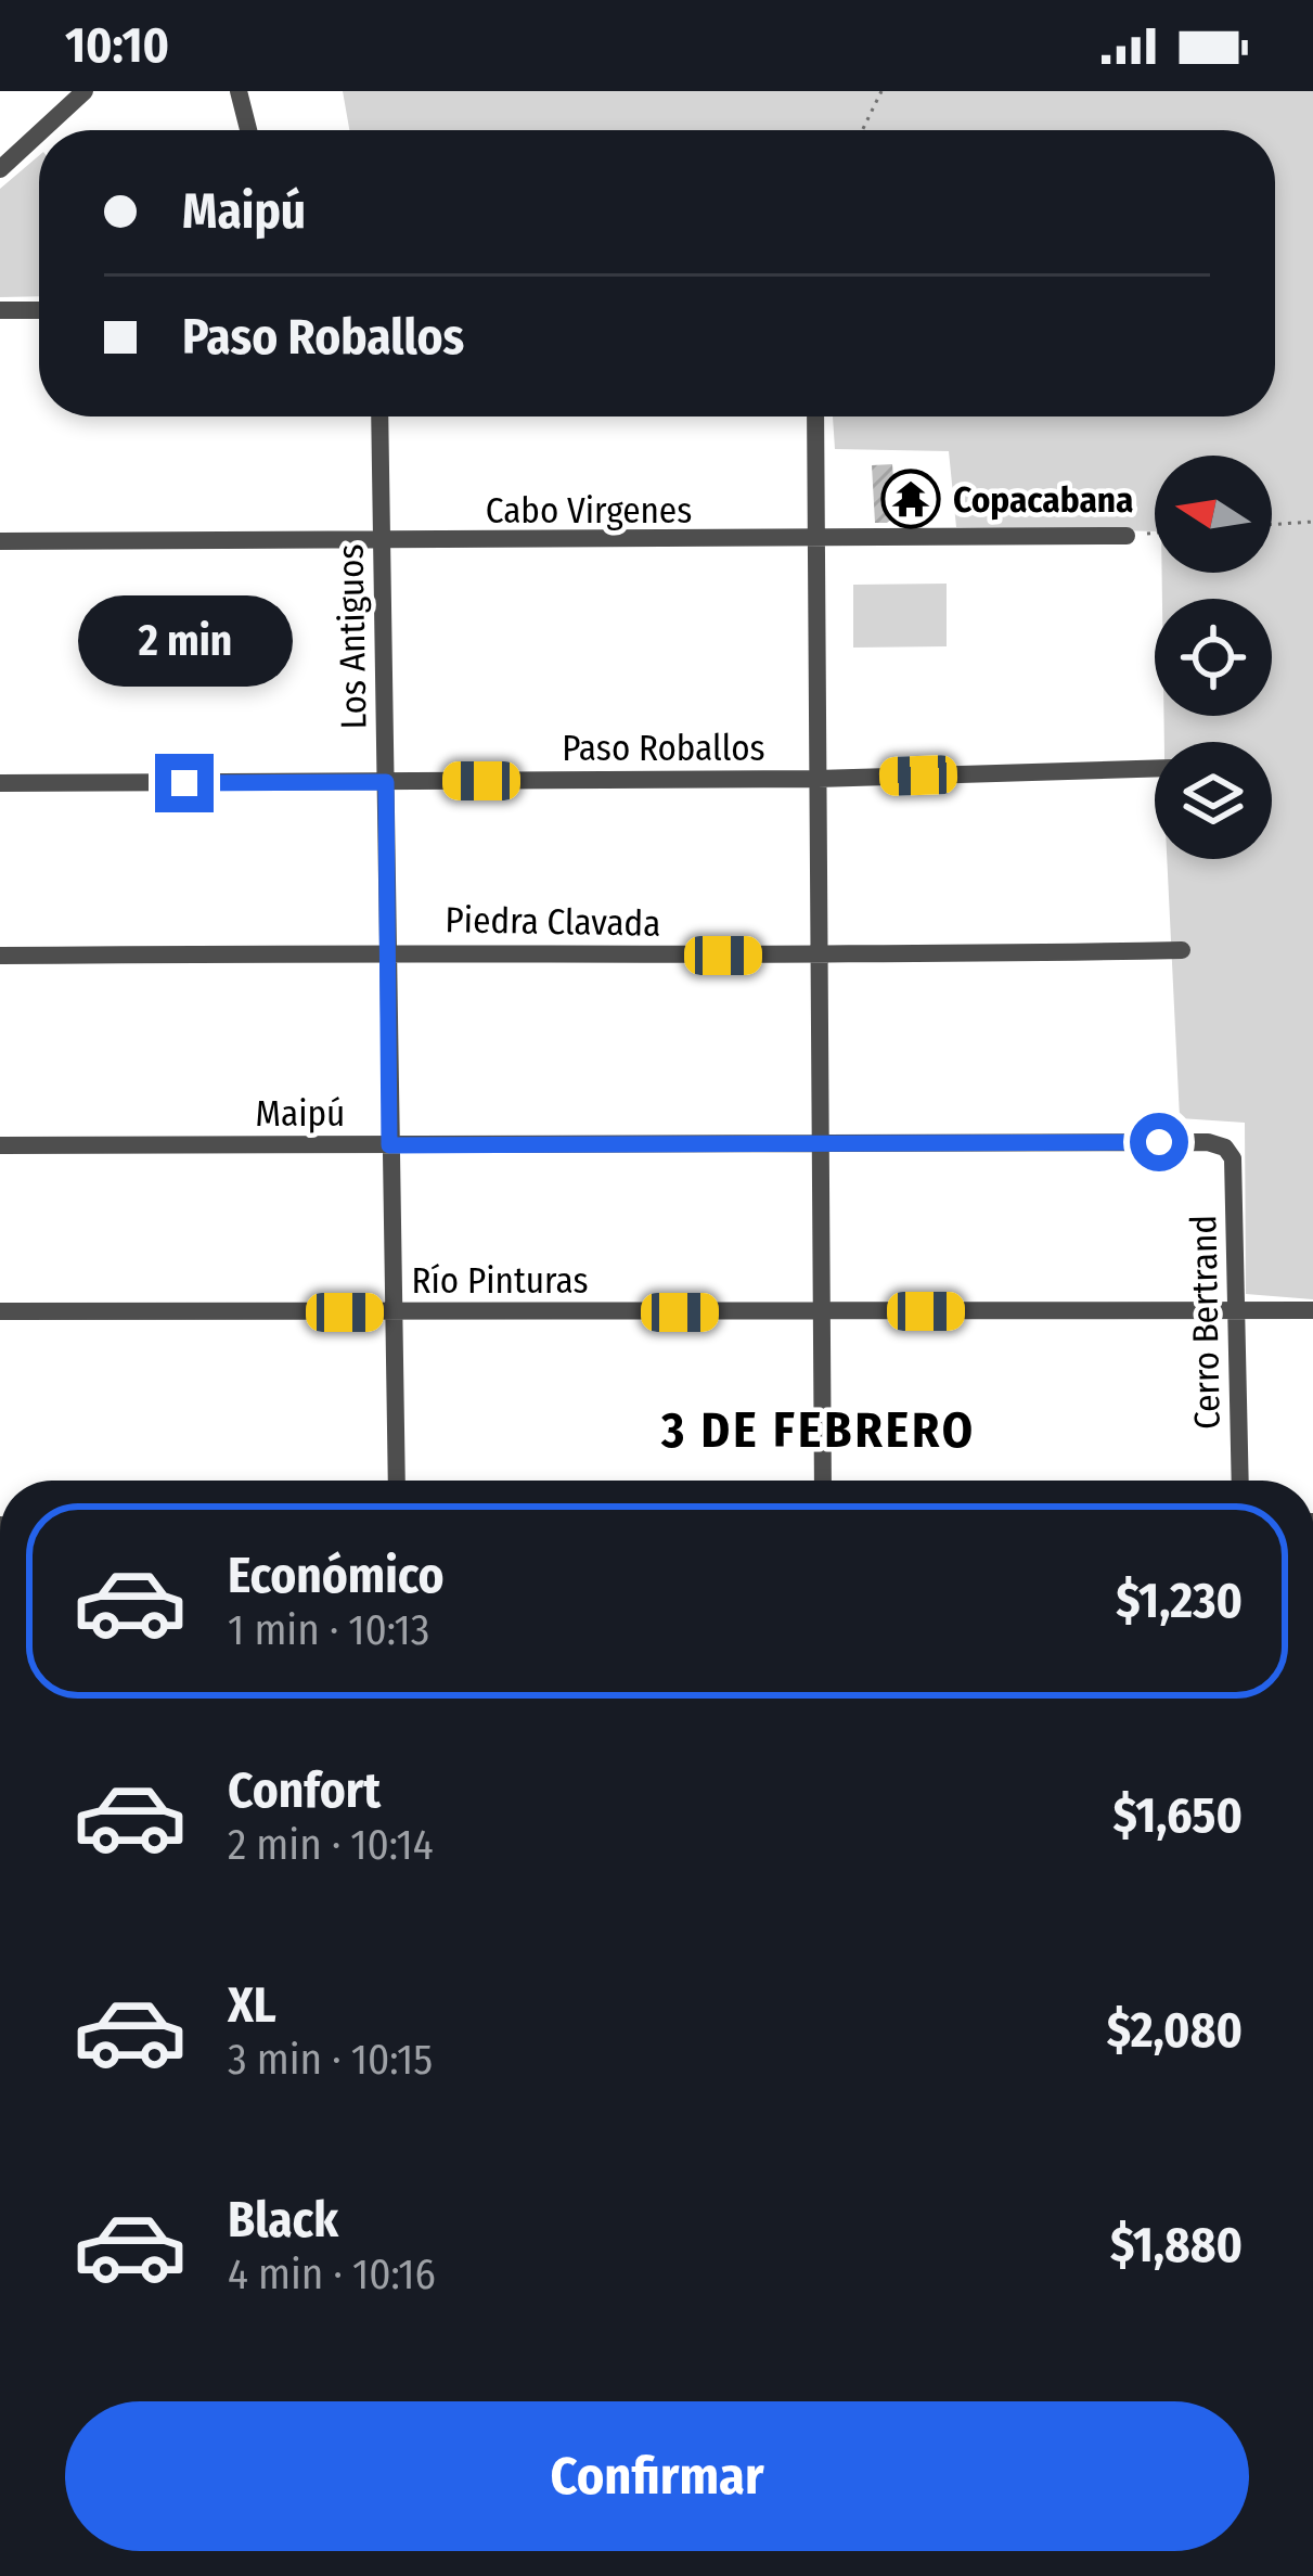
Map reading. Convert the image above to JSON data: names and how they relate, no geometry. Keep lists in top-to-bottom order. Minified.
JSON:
{"streets":{"street":["Cabo Virgenes","Los Antiguos","Paso Roballos","Piedra Clavada","Maipú","Río Pinturas","Cerro Bertrand"]},"crossings":[["Cabo Virgenes","Los Antiguos"],["Los Antiguos","Paso Roballos"],["Los Antiguos","Piedra Clavada"],["Los Antiguos","Maipú"],["Los Antiguos","Río Pinturas"],["Maipú","Cerro Bertrand"],["Río Pinturas","Cerro Bertrand"]],"districts":["3 DE FEBRERO"],"places":{"temple":["Copacabana"]},"north":"left","page":{"status":"10:10","banner":["Maipú","Paso Roballos"],"bubble":"2 min","list":[{"name":"Económico","note":"1 min · 10:13","value":"$1,230"},{"name":"Confort","note":"2 min · 10:14","value":"$1,650"},{"name":"XL","note":"3 min · 10:15","value":"$2,080"},{"name":"Black","note":"4 min · 10:16","value":"$1,880"}],"buttons":"Confirmar"}}
